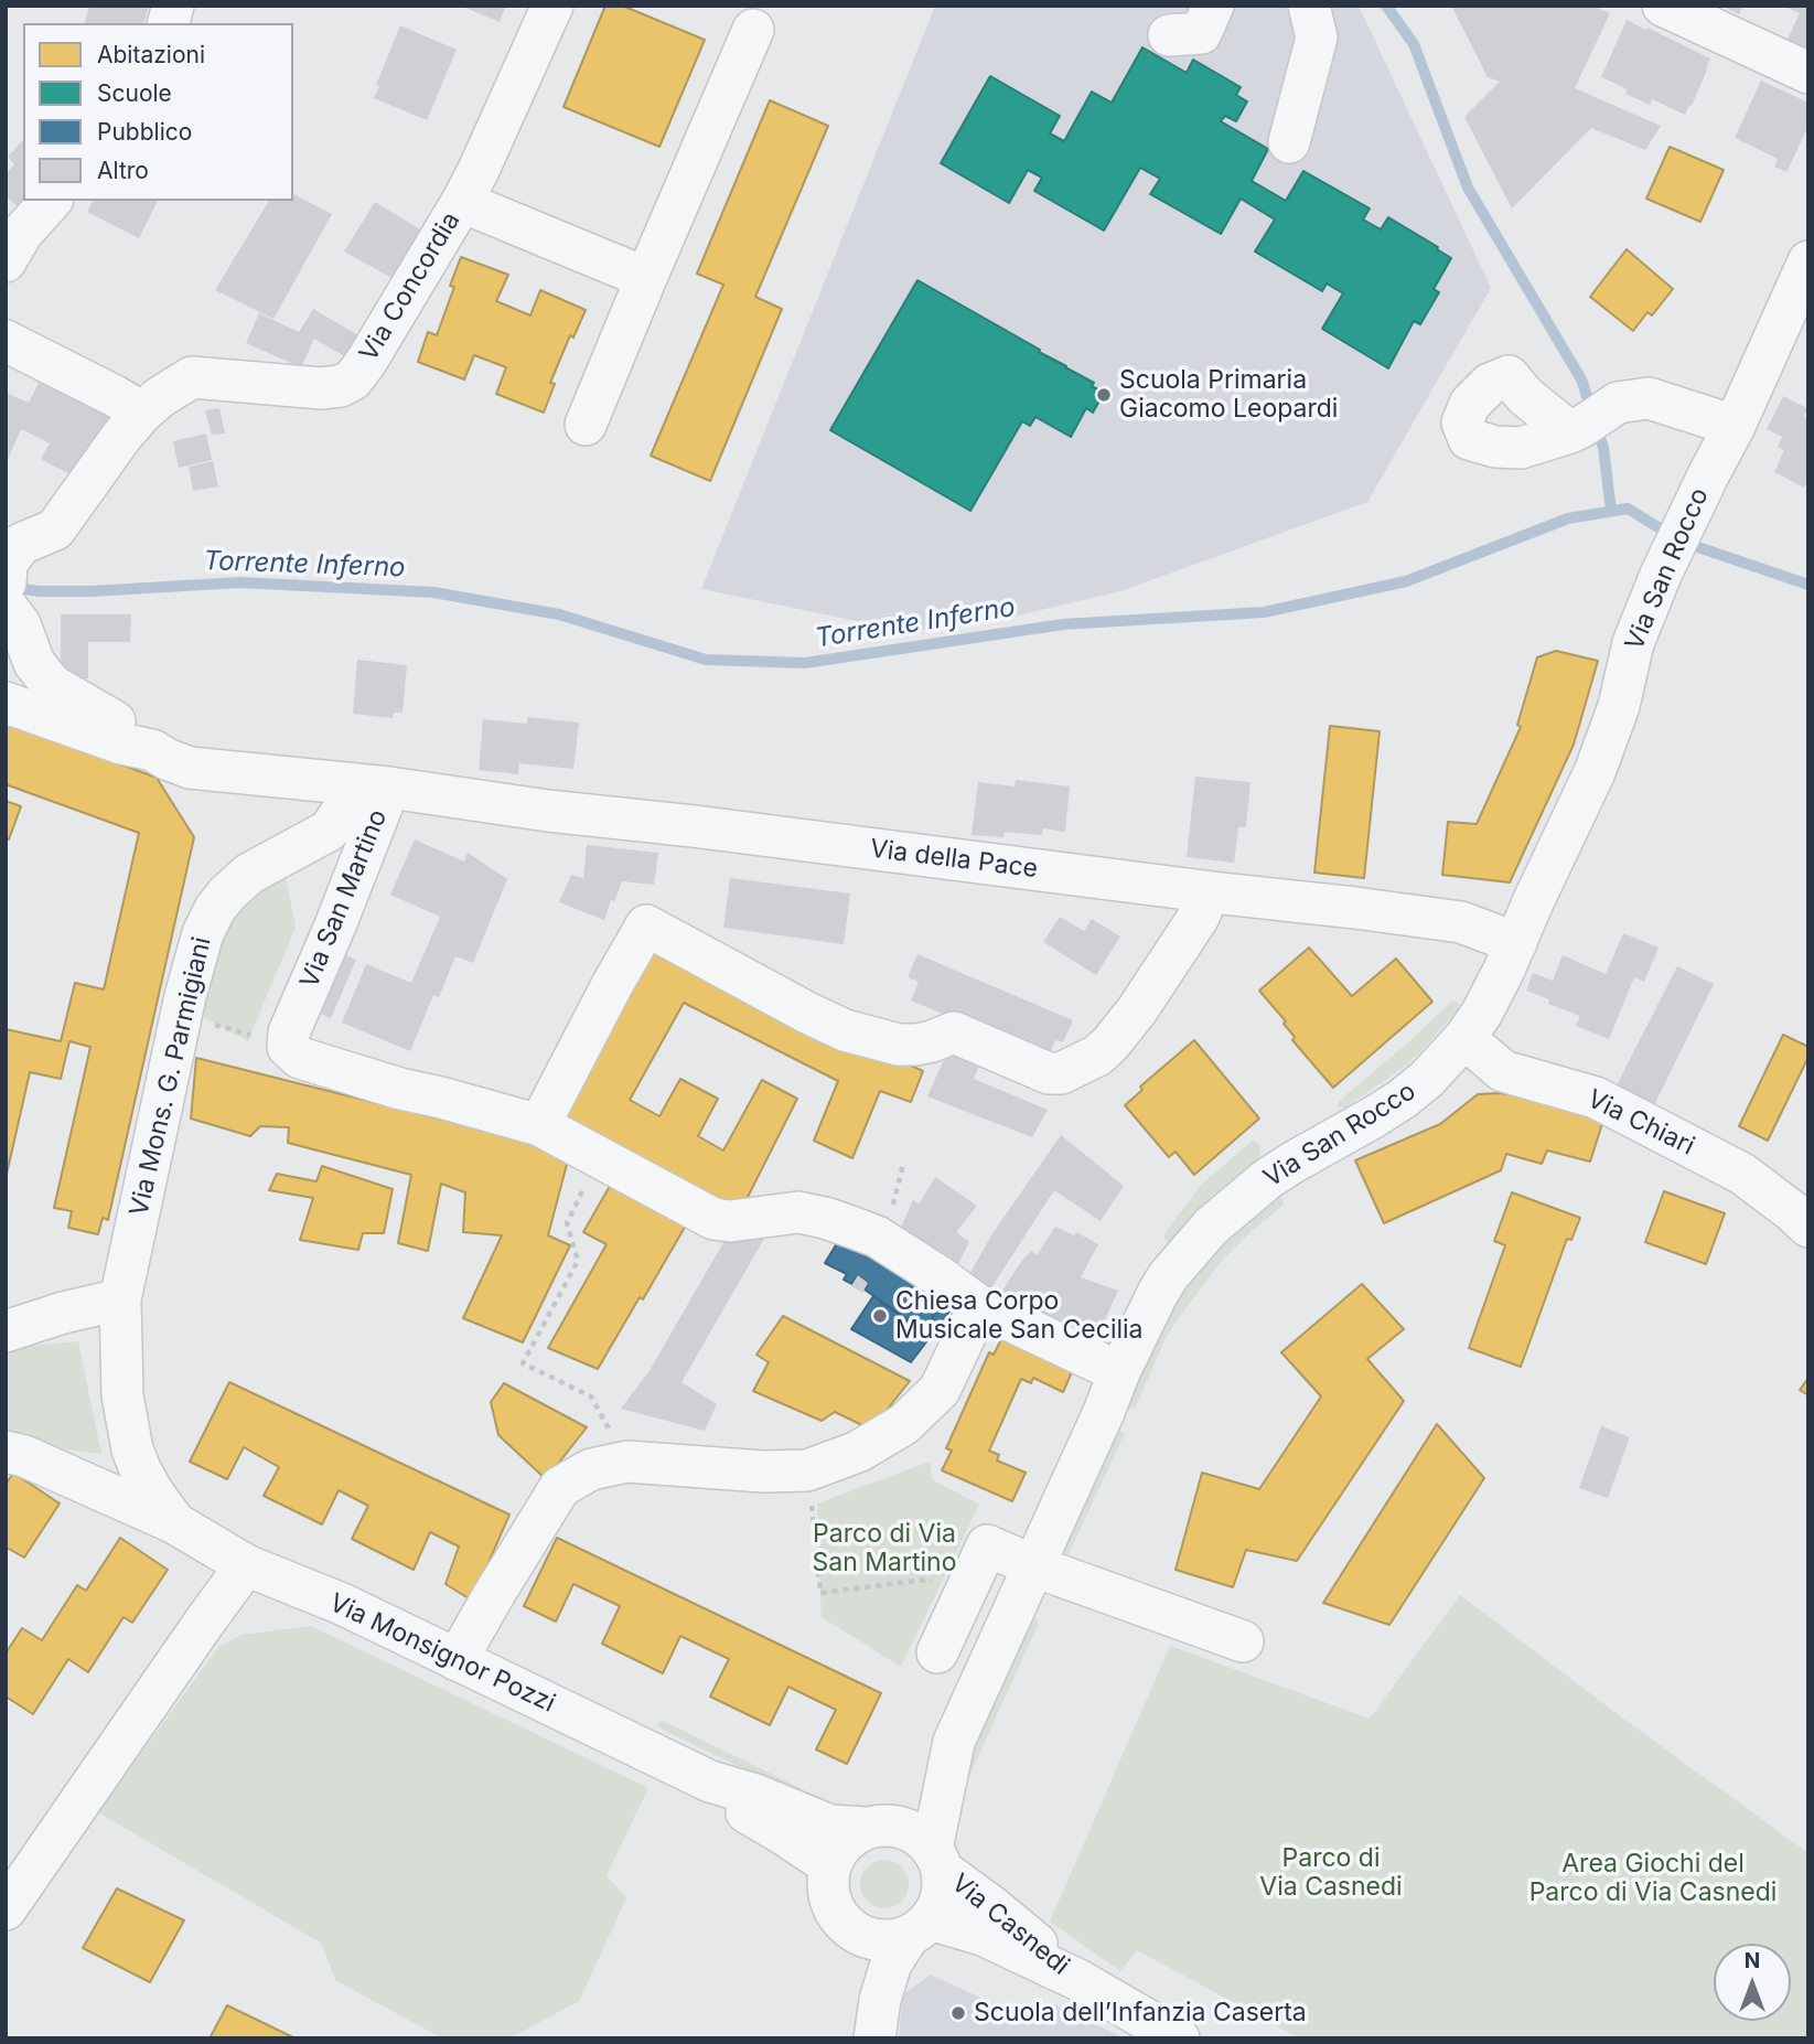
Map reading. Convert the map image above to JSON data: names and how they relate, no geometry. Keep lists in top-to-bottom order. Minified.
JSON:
{"streets":{"street":["Via Concordia","Via San Rocco","Via della Pace","Via San Martino","Via Mons. G. Parmigiani","Via Chiari","Via Monsignor Pozzi","Via Casnedi"]},"crossings":[["Via San Rocco","Via della Pace"],["Via San Rocco","Via Chiari"],["Via San Rocco","Via Casnedi"],["Via della Pace","Via San Martino"],["Via della Pace","Via Mons. G. Parmigiani"],["Via San Martino","Via Mons. G. Parmigiani"],["Via Mons. G. Parmigiani","Via Monsignor Pozzi"]],"water":["Torrente Inferno"],"parks":["Parco di Via San Martino","Parco di Via Casnedi","Area Giochi del Parco di Via Casnedi"],"places":["Scuola Primaria Giacomo Leopardi","Chiesa Corpo Musicale San Cecilia","Scuola dell’Infanzia Caserta"],"legend":["Abitazioni","Scuole","Pubblico","Altro"],"north":"top"}
